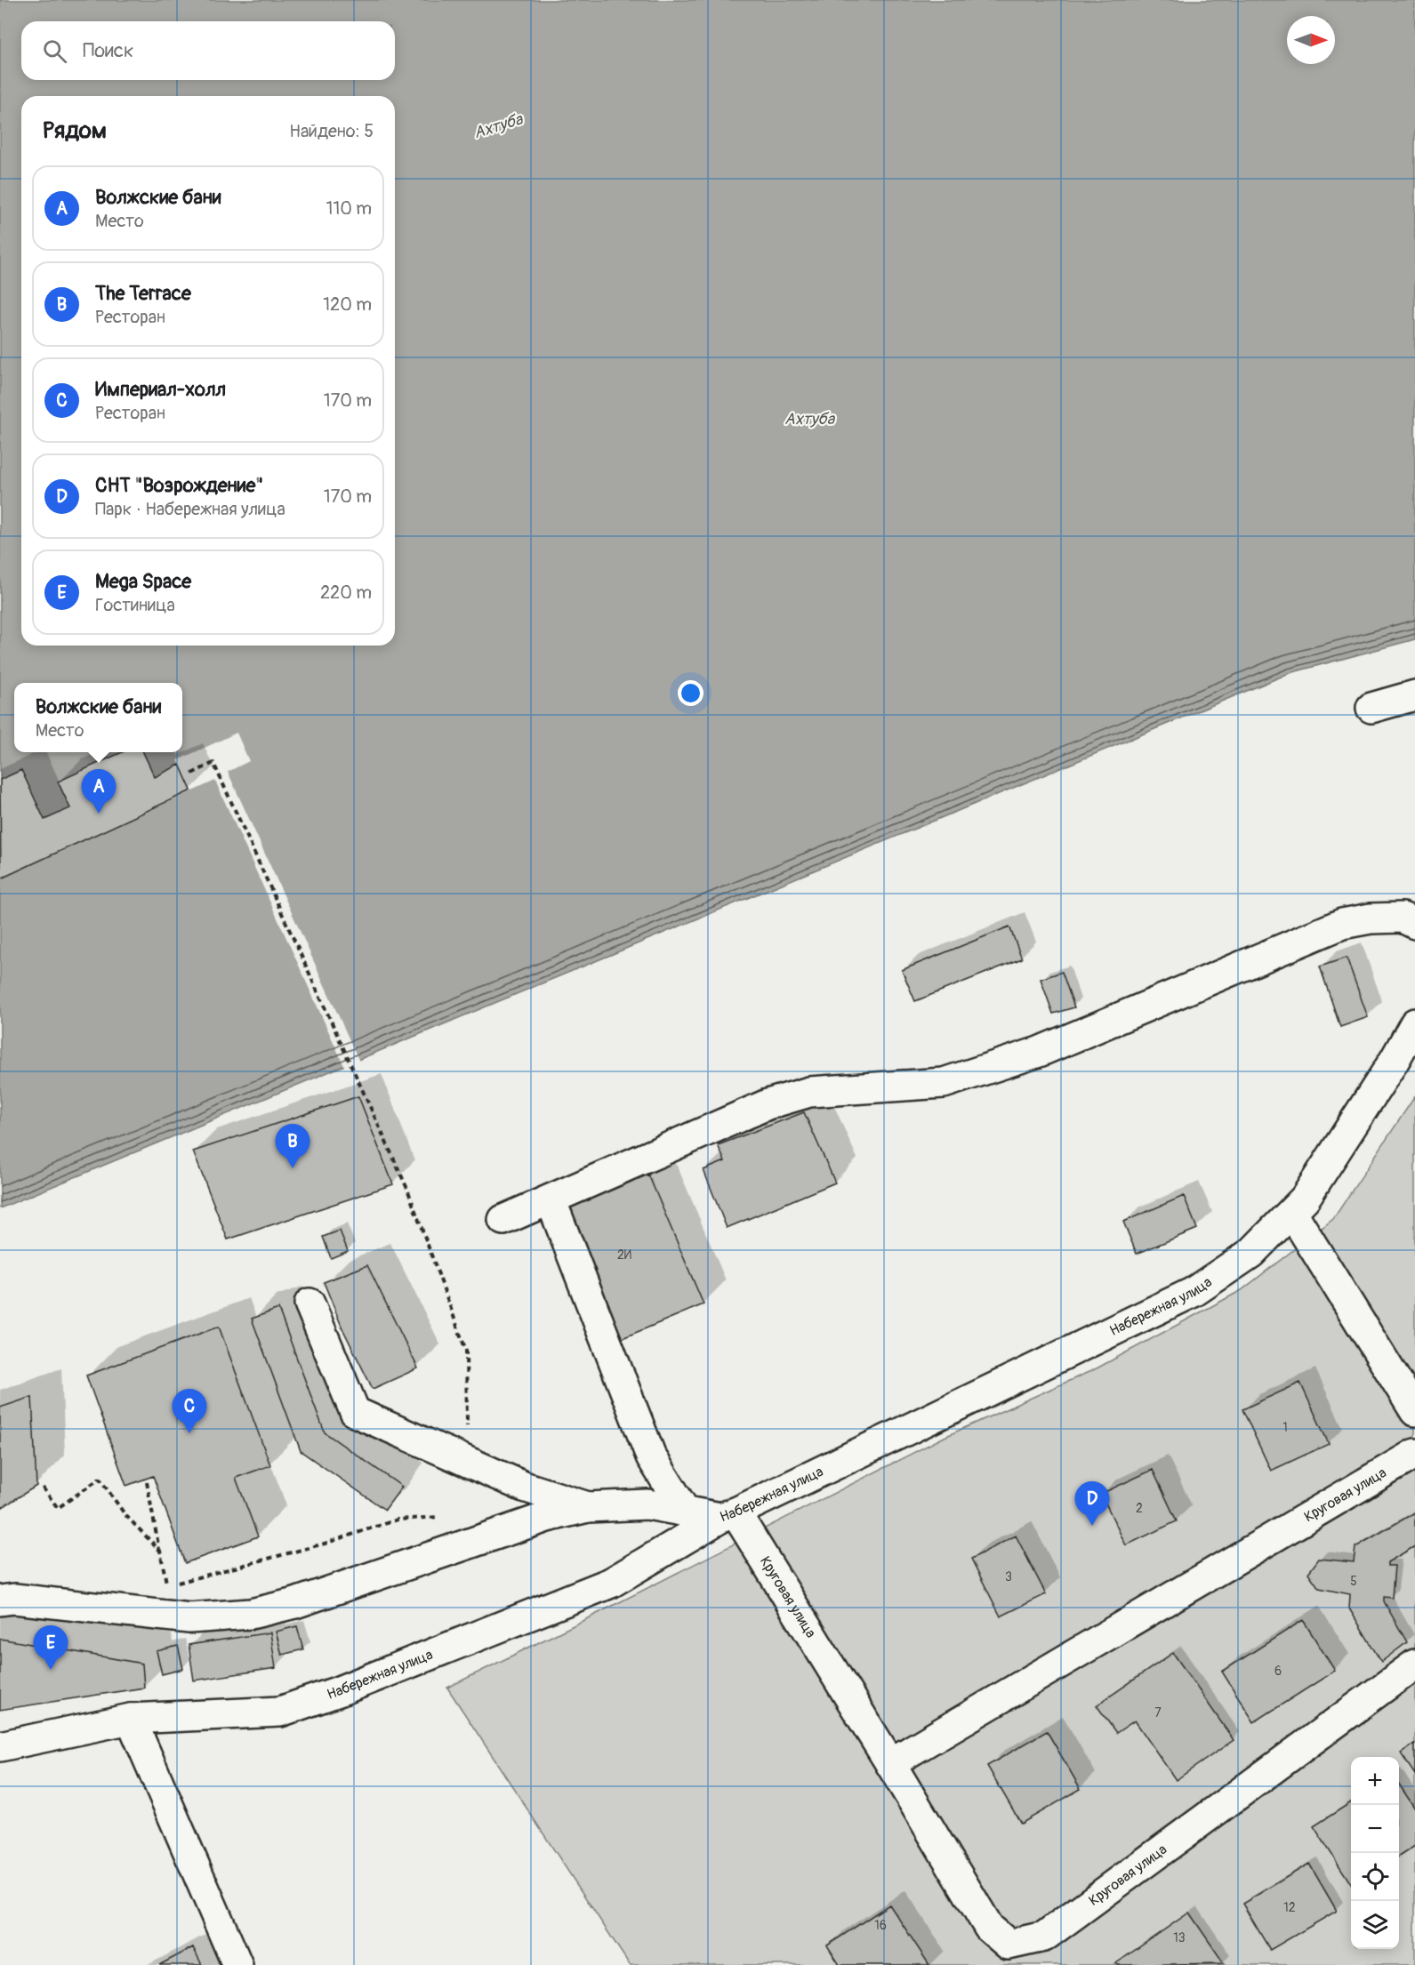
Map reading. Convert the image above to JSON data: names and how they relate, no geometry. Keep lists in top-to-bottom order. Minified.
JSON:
{"streets":{"street":["Набережная улица","Круговая улица"]},"crossings":[["Набережная улица","Круговая улица"]],"water":["Ахтуба"],"house_numbers":["2И","1","2","3","5","6","7","12","16","13"],"north":"right","page":{"search":"Поиск","heading":["Рядом","Найдено: 5"],"list":[{"mark":"A","name":"Волжские бани","note":"Место","value":"110 m"},{"mark":"B","name":"The Terrace","note":"Ресторан","value":"120 m"},{"mark":"C","name":"Империал-холл","note":"Ресторан","value":"170 m"},{"mark":"D","name":"СНТ \"Возрождение\"","note":"Парк · Набережная улица","value":"170 m"},{"mark":"E","name":"Mega Space","note":"Гостиница","value":"220 m"}],"popup":["Волжские бани","Место"],"pins":["A","B","C","D","E"],"map_buttons":["+","−"]}}
